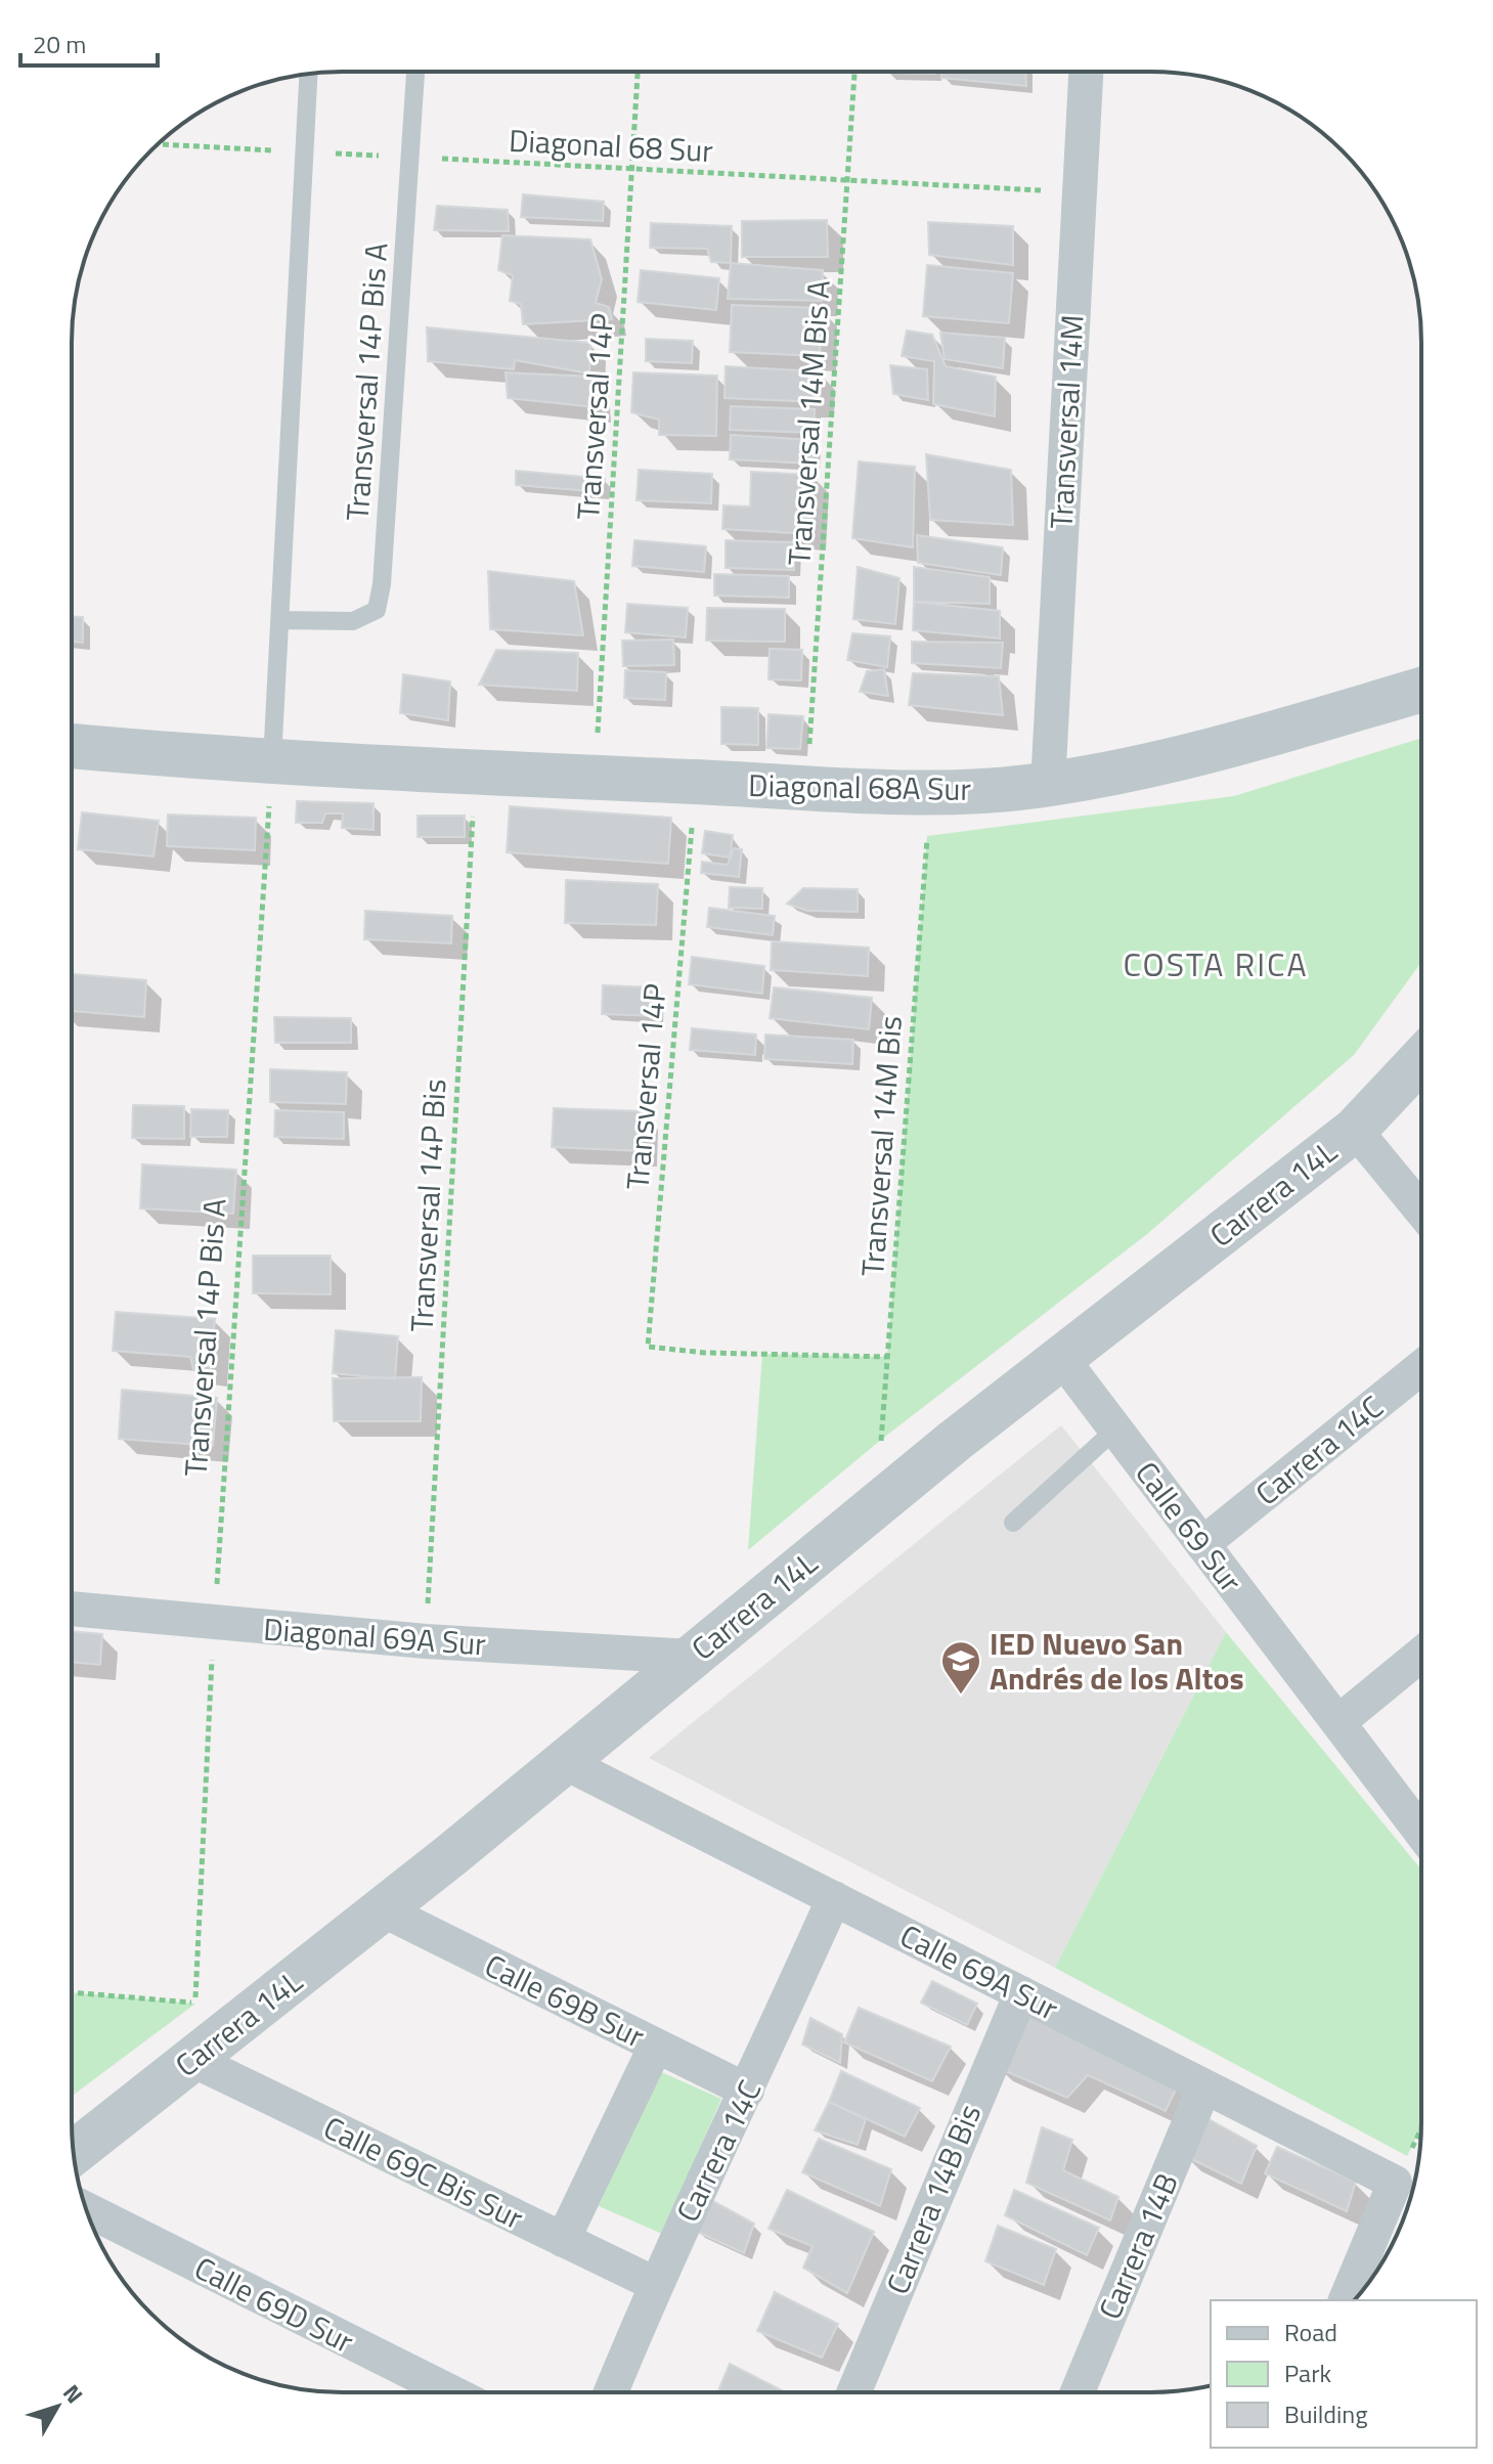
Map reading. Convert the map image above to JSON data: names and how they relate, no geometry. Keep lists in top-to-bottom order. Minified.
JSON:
{"streets":{"street":["Transversal 14M","Diagonal 68A Sur","Carrera 14L","Carrera 14C","Calle 69 Sur","Diagonal 69A Sur","Calle 69A Sur","Calle 69B Sur","Calle 69C Bis Sur","Carrera 14B Bis","Carrera 14B","Calle 69D Sur"],"lane":["Transversal 14P Bis A"],"path":["Diagonal 68 Sur","Transversal 14P","Transversal 14M Bis A","Transversal 14M Bis","Transversal 14P Bis"]},"crossings":[["Diagonal 68 Sur","Transversal 14P Bis A"],["Diagonal 68 Sur","Transversal 14P"],["Diagonal 68 Sur","Transversal 14M"],["Diagonal 68 Sur","Transversal 14M Bis A"],["Transversal 14P Bis A","Diagonal 68A Sur"],["Transversal 14P Bis A","Carrera 14L"],["Transversal 14P Bis A","Diagonal 69A Sur"],["Transversal 14P Bis A","Calle 69C Bis Sur"],["Transversal 14P","Diagonal 68A Sur"],["Transversal 14P","Transversal 14M Bis"],["Transversal 14M","Diagonal 68A Sur"],["Transversal 14M Bis A","Diagonal 68A Sur"],["Diagonal 68A Sur","Transversal 14M Bis"],["Diagonal 68A Sur","Transversal 14P Bis"],["Transversal 14M Bis","Carrera 14L"],["Carrera 14L","Calle 69 Sur"],["Carrera 14L","Diagonal 69A Sur"],["Carrera 14L","Calle 69A Sur"],["Carrera 14L","Calle 69B Sur"],["Carrera 14L","Calle 69C Bis Sur"],["Transversal 14P Bis","Diagonal 69A Sur"],["Carrera 14C","Calle 69 Sur"],["Carrera 14C","Calle 69A Sur"],["Carrera 14C","Calle 69B Sur"],["Carrera 14C","Calle 69C Bis Sur"],["Calle 69A Sur","Carrera 14B Bis"],["Calle 69A Sur","Carrera 14B"]],"districts":["COSTA RICA"],"places":{"school or university":["IED Nuevo San Andrés de los Altos"]},"legend":["Road","Park","Building"],"scale_bar":"20 m","north":"top right"}
